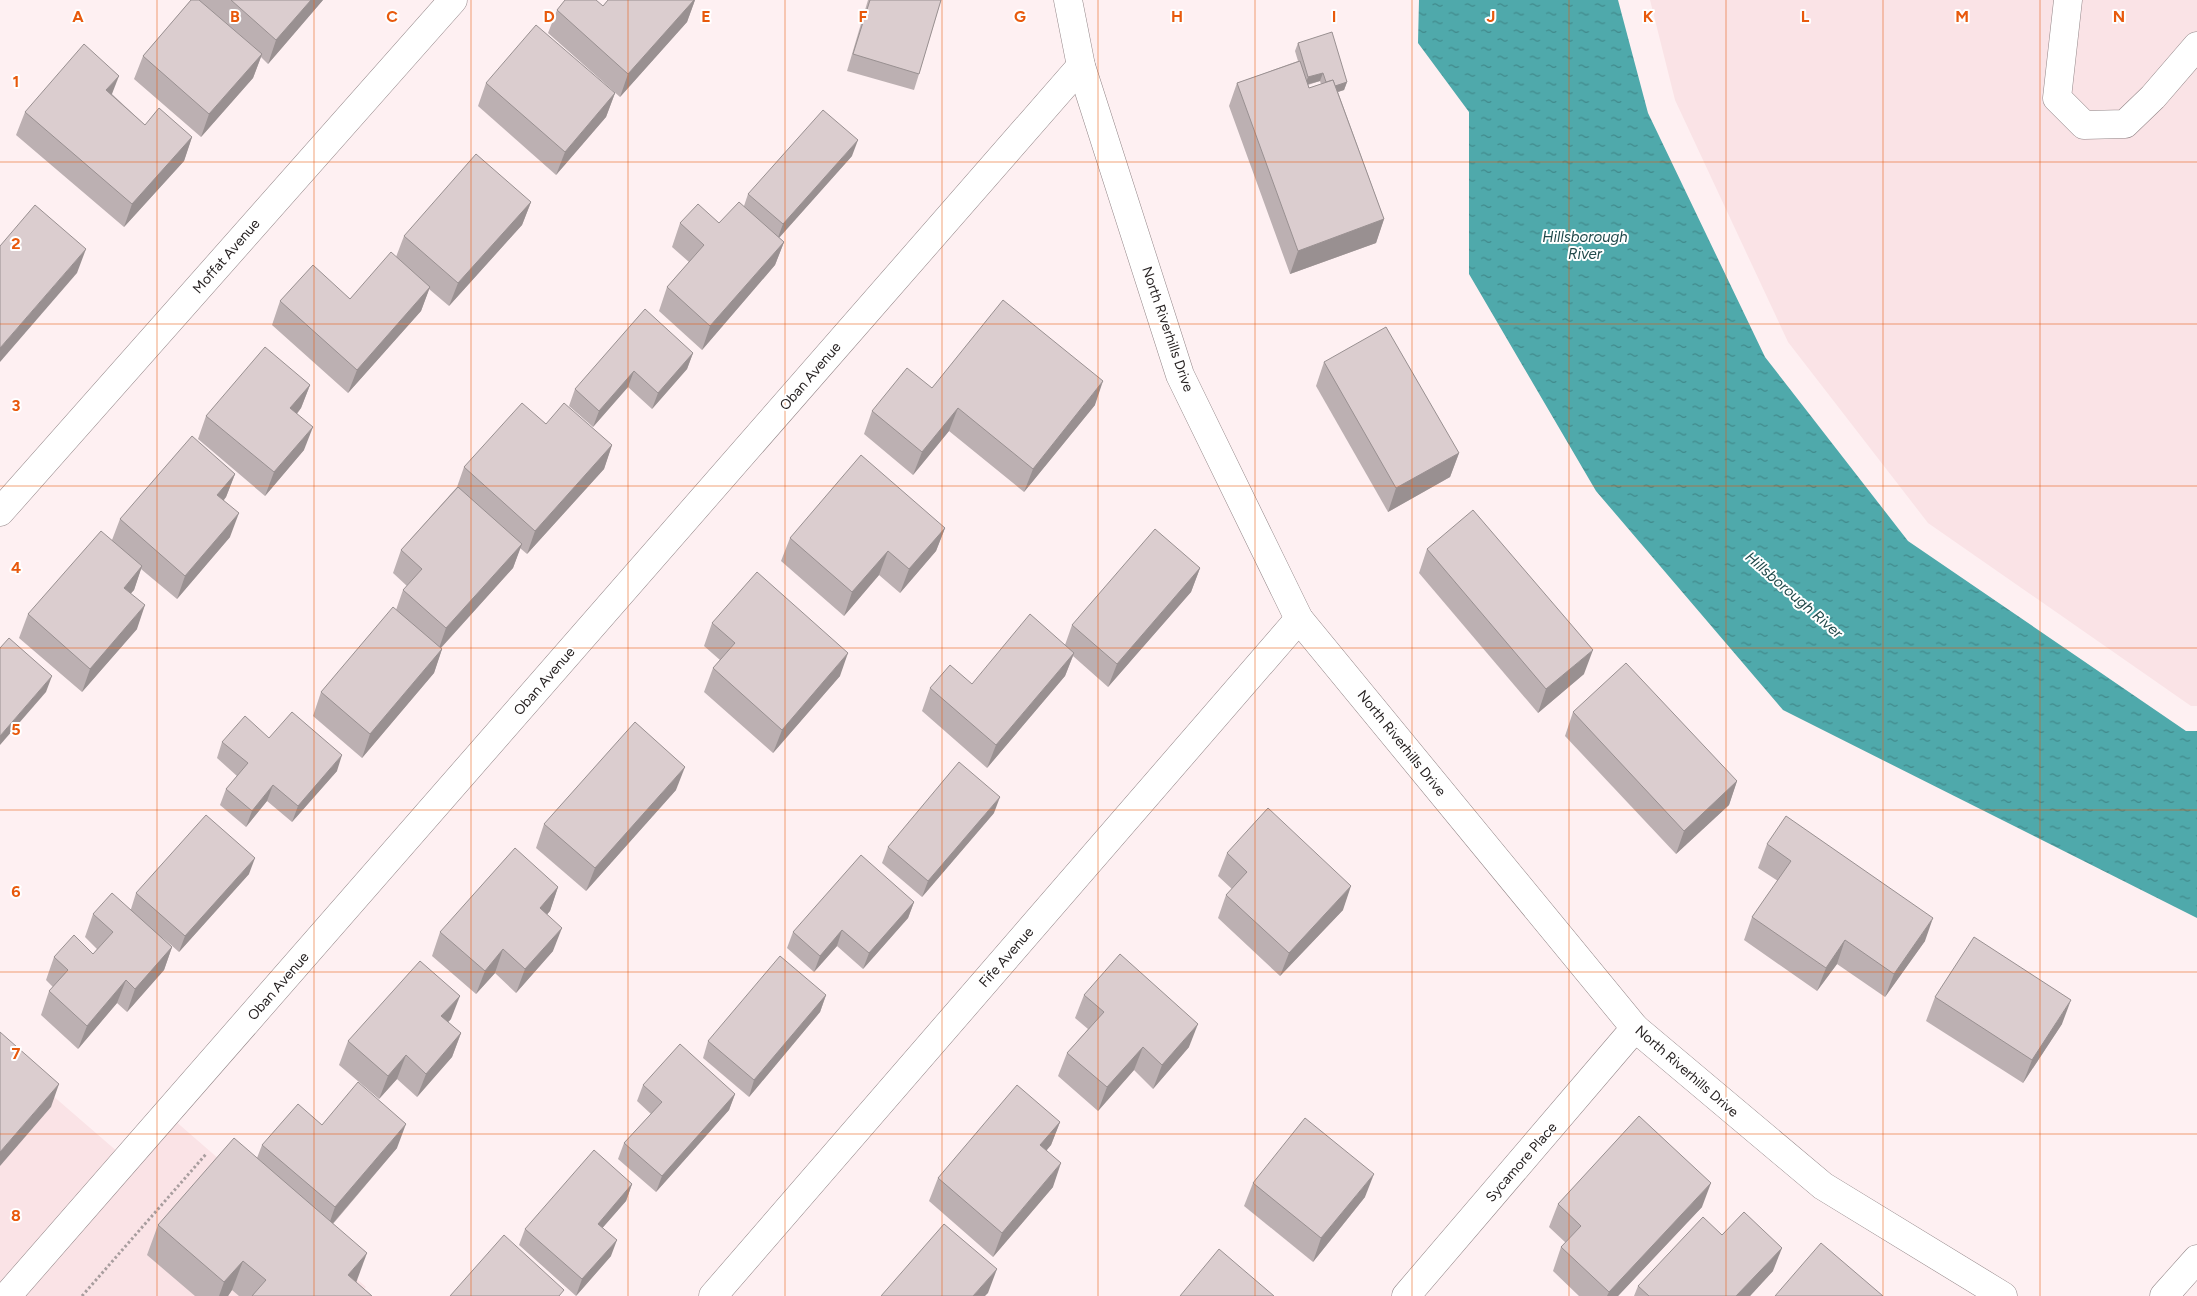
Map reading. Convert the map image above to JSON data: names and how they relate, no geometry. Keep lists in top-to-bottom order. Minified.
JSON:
{"streets":{"street":["Moffat Avenue","North Riverhills Drive","Oban Avenue","Fife Avenue","Sycamore Place"]},"crossings":[["North Riverhills Drive","Oban Avenue"],["North Riverhills Drive","Fife Avenue"],["North Riverhills Drive","Sycamore Place"]],"water":["Hillsborough River"],"grid":{"columns":["A","B","C","D","E","F","G","H","I","J","K","L","M","N"],"rows":["1","2","3","4","5","6","7","8"]}}
